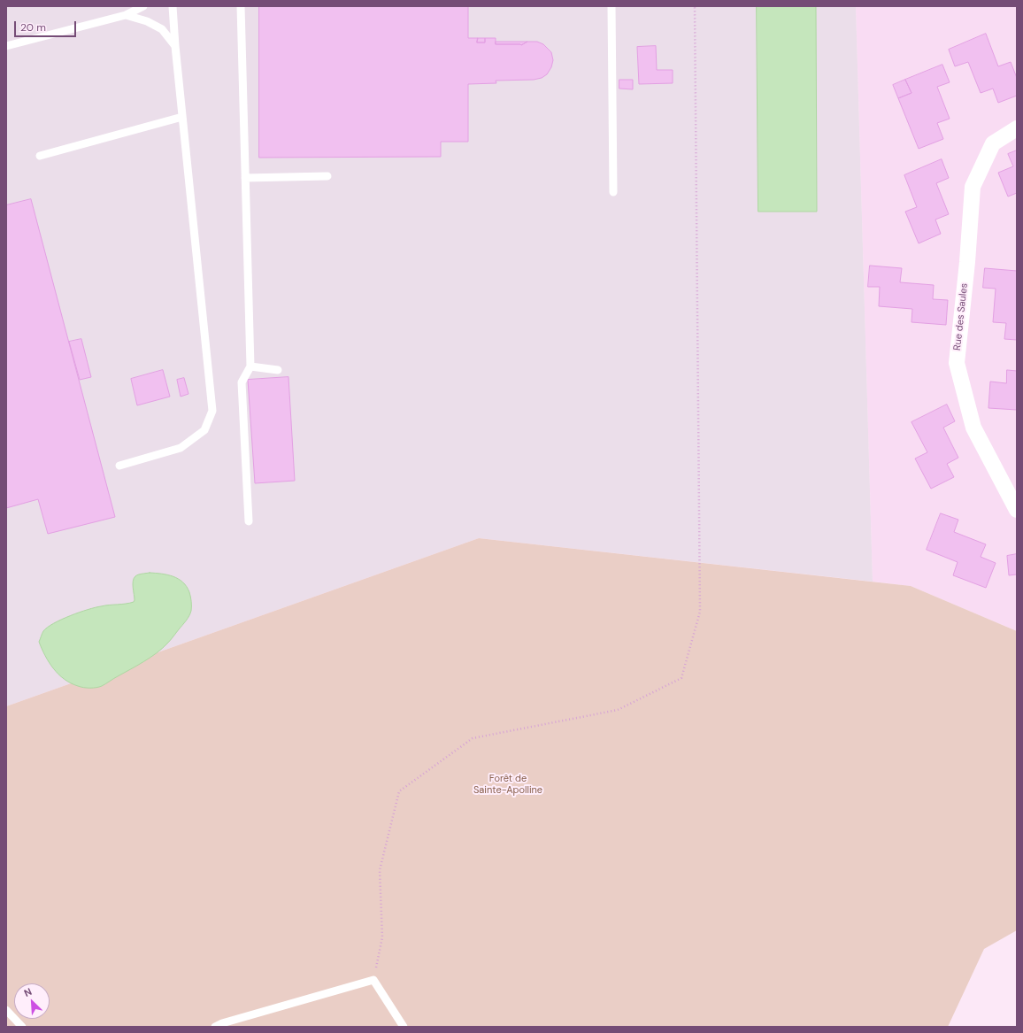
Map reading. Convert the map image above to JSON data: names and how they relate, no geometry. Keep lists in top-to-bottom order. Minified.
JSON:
{"streets":{"street":["Rue des Saules"]},"parks":["Forêt de Sainte-Apolline"],"scale_bar":"20 m","north":"top left"}
